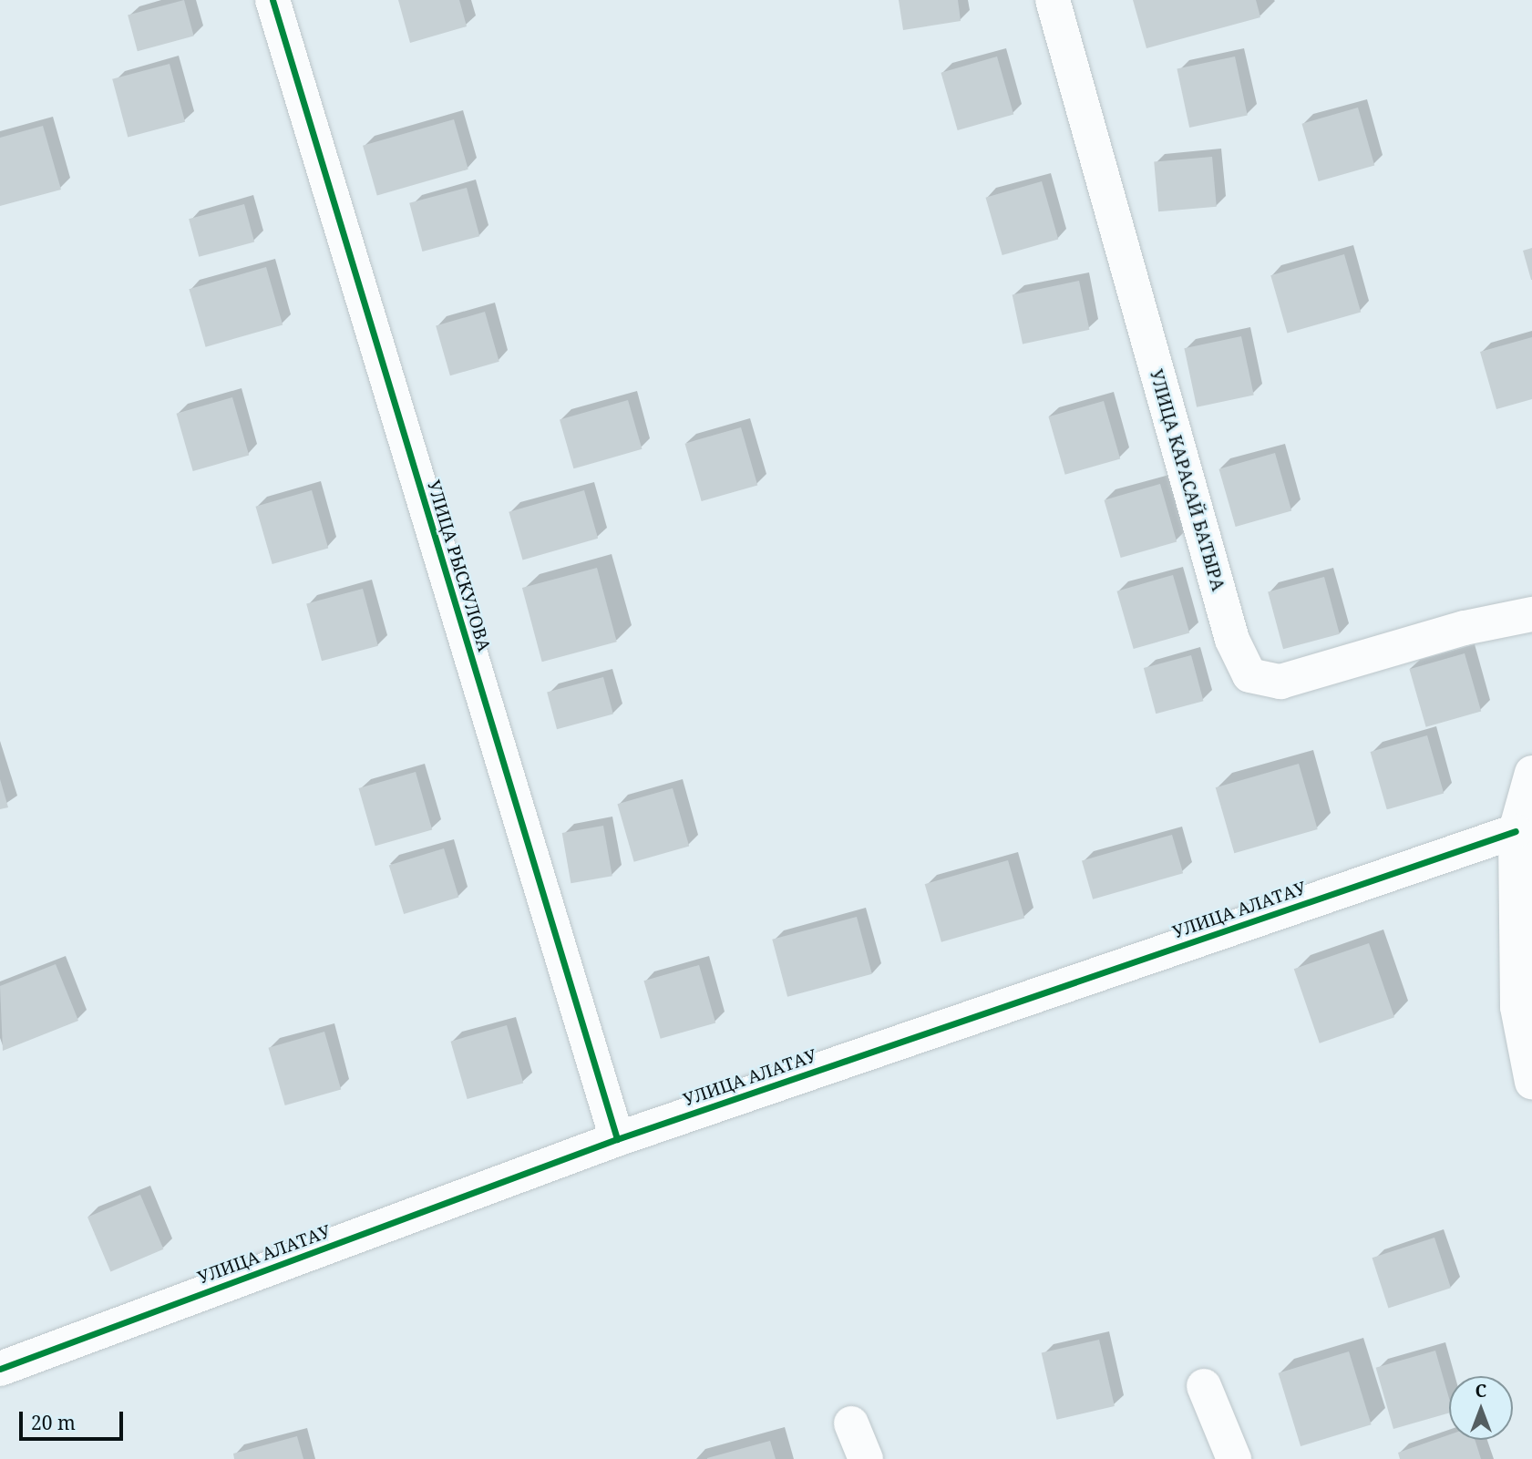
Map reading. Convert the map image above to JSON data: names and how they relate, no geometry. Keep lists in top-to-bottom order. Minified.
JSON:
{"streets":{"street":["УЛИЦА КАРАСАЙ БАТЫРА","УЛИЦА РЫСКУЛОВА","УЛИЦА АЛАТАУ"]},"crossings":[["УЛИЦА РЫСКУЛОВА","УЛИЦА АЛАТАУ"]],"scale_bar":"20 m","north":"top"}
